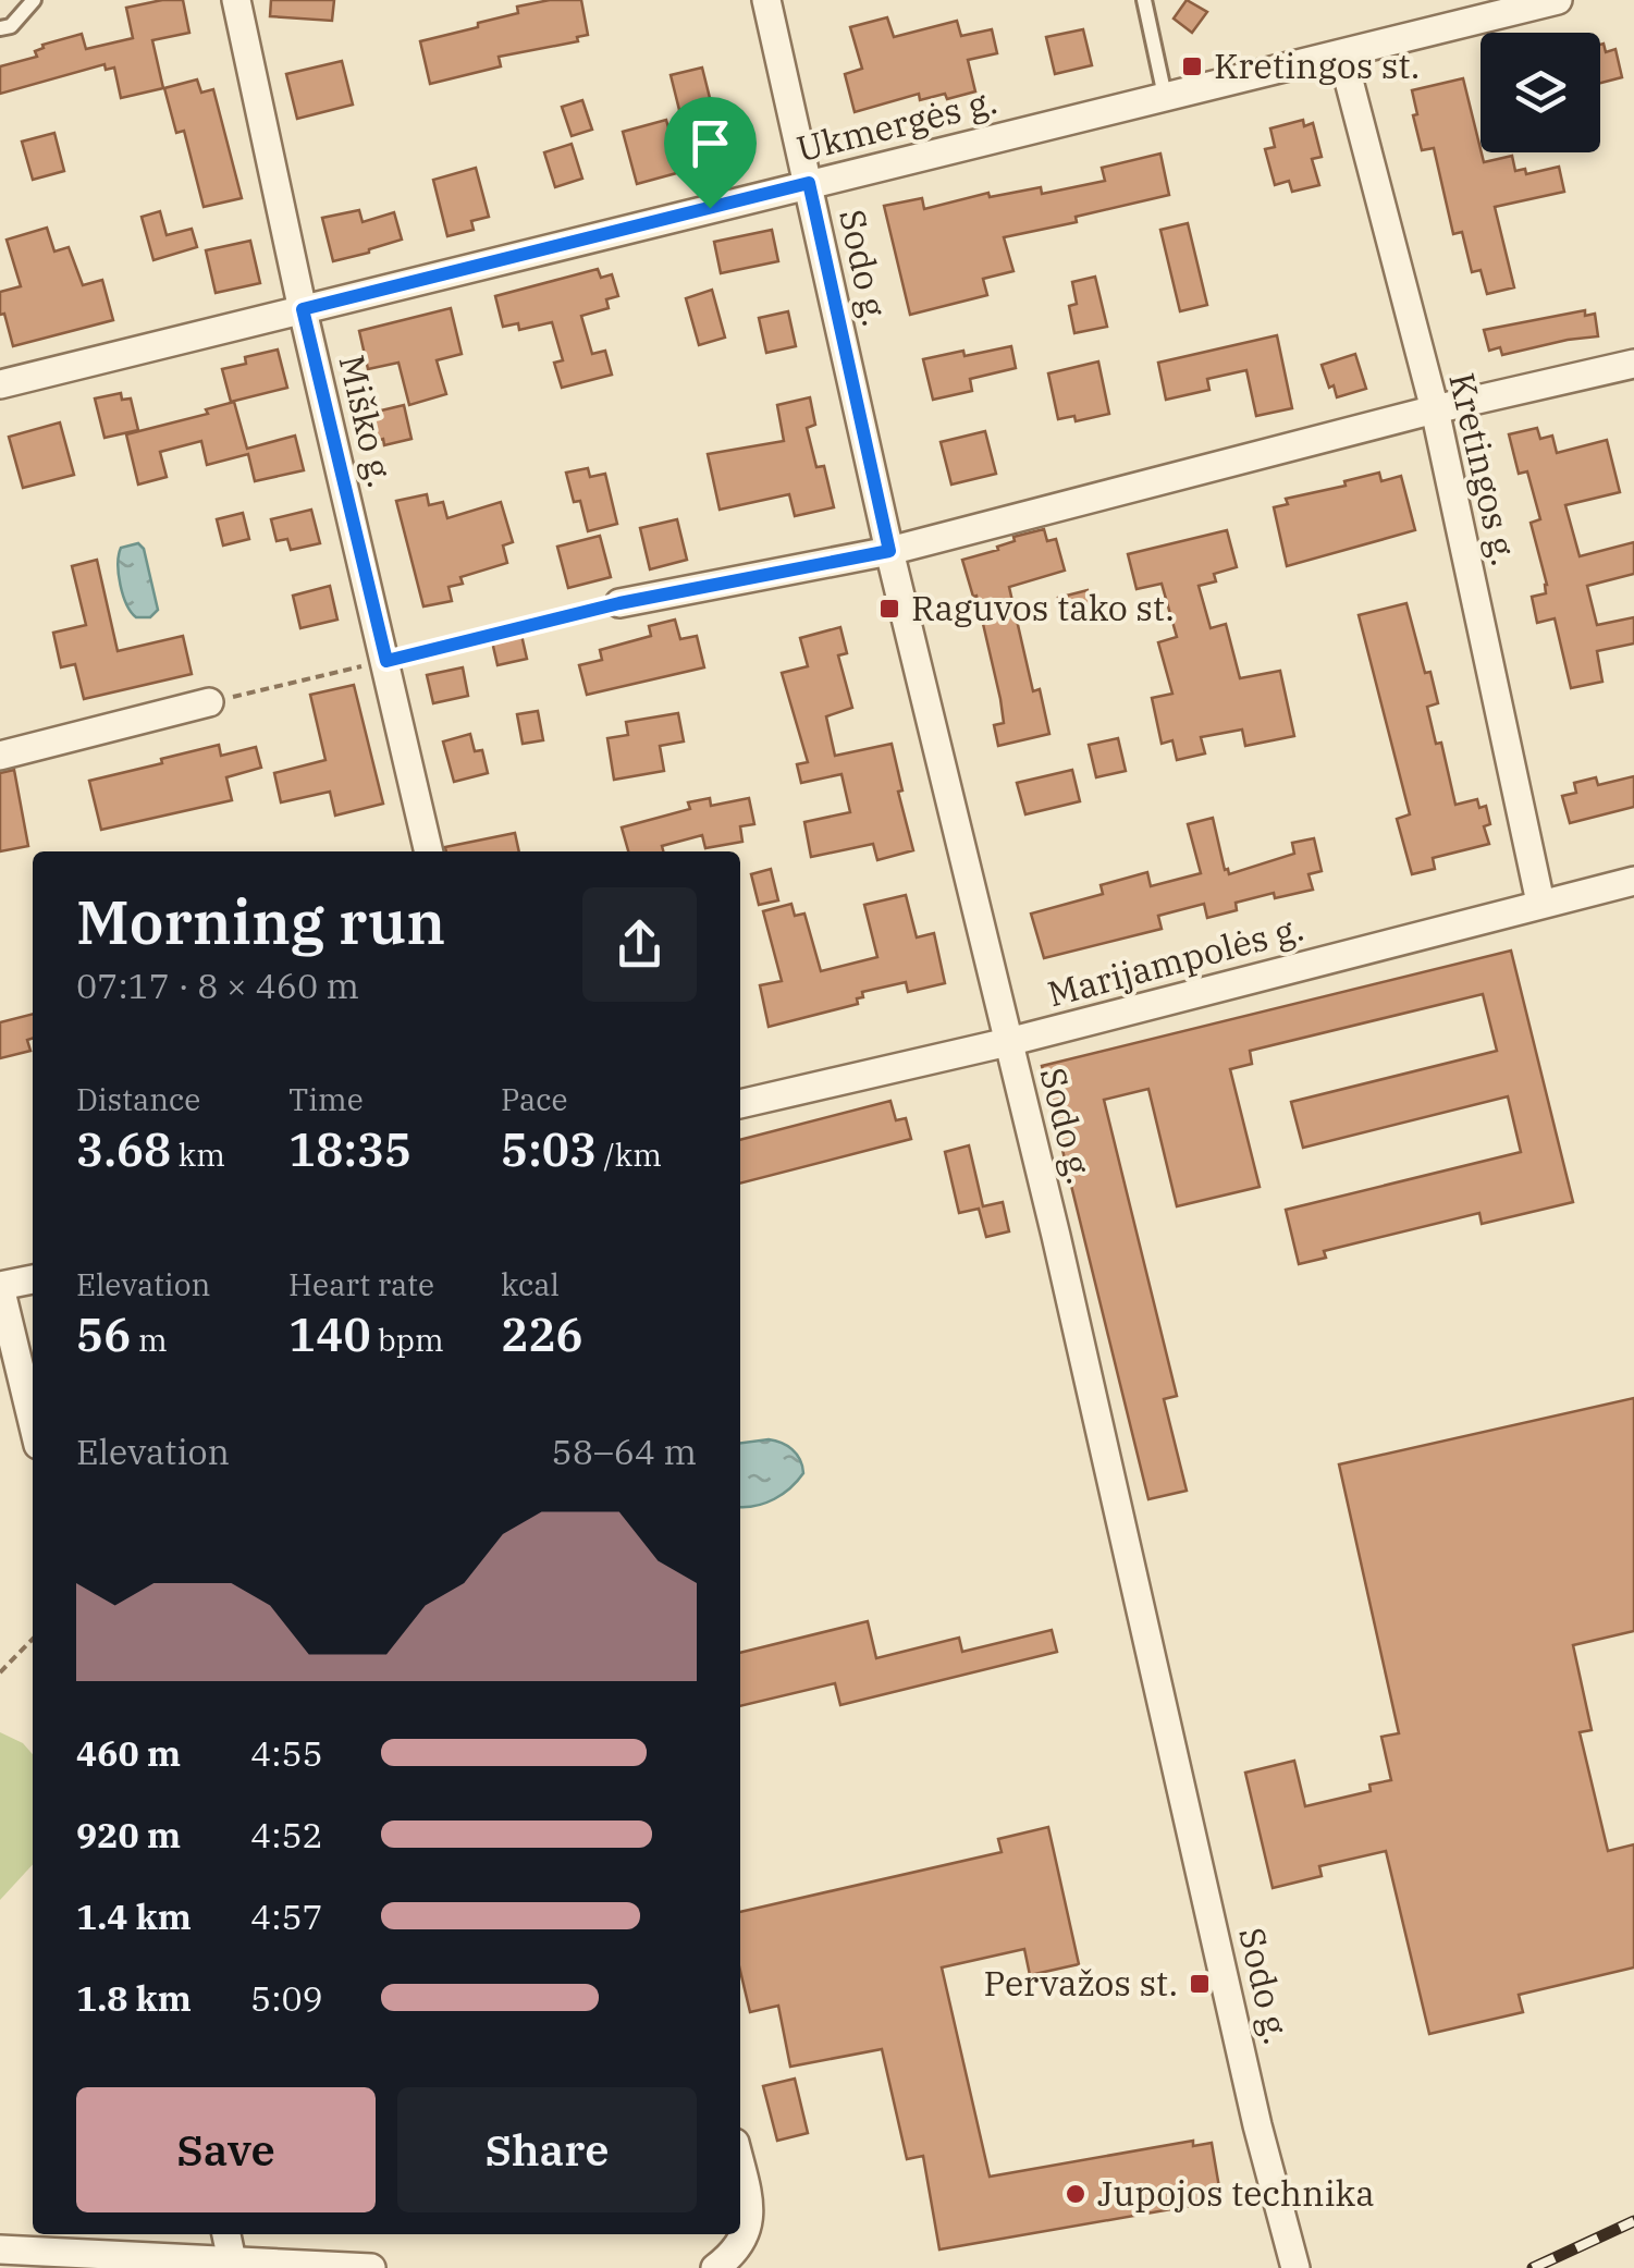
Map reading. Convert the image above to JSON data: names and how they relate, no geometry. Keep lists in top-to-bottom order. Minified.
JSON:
{"streets":{"street":["Ukmergės g.","Sodo g.","Miško g.","Kretingos g.","Marijampolės g."]},"crossings":[["Ukmergės g.","Sodo g."],["Ukmergės g.","Miško g."],["Ukmergės g.","Kretingos g."],["Sodo g.","Marijampolės g."],["Kretingos g.","Marijampolės g."]],"places":{"transit":["Kretingos st.","Raguvos tako st.","Pervažos st."],"other":["Jupojos technika"]},"page":{"heading":["Morning run","07:17 · 8 × 460 m"],"stats":[["Distance","3.68 km"],["Time","18:35"],["Pace","5:03 /km"],["Elevation","56 m"],["Heart rate","140 bpm"],["kcal","226"]],"chart":["Elevation","58–64 m"],"list":[{"name":"460 m","note":"4:55"},{"name":"920 m","note":"4:52"},{"name":"1.4 km","note":"4:57"},{"name":"1.8 km","note":"5:09"}],"buttons":["Save","Share"]}}
